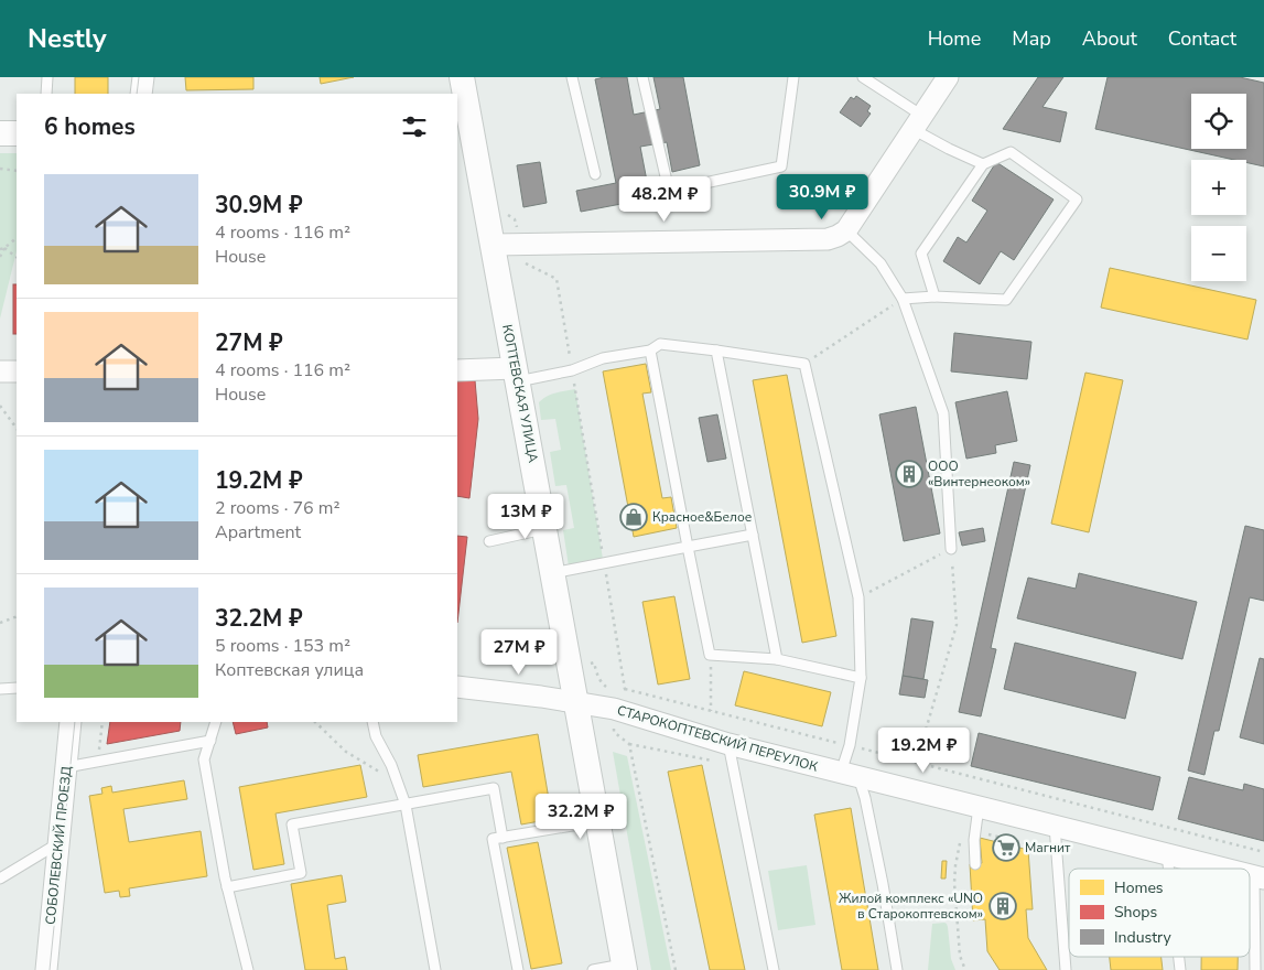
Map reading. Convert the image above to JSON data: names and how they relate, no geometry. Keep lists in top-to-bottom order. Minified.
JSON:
{"streets":{"street":["КОПТЕВСКАЯ УЛИЦА","СТАРОКОПТЕВСКИЙ ПЕРЕУЛОК","СОБОЛЕВСКИЙ ПРОЕЗД"]},"crossings":[["КОПТЕВСКАЯ УЛИЦА","СТАРОКОПТЕВСКИЙ ПЕРЕУЛОК"]],"places":{"building":["ООО «Винтернеоком»","Жилой комплекс «UNO в Старокоптевском»"],"shop":["Красное&Белое"],"supermarket":["Магнит"]},"legend":["Homes","Shops","Industry"],"page":{"header":"Nestly","nav":["Home","Map","About","Contact"],"map_buttons":["+","−"],"heading":"6 homes","list":[{"name":"30.9M ₽","note":"4 rooms · 116 m² · House"},{"name":"27M ₽","note":"4 rooms · 116 m² · House"},{"name":"19.2M ₽","note":"2 rooms · 76 m² · Apartment"},{"name":"32.2M ₽","note":"5 rooms · 153 m² · Коптевская улица"}],"price":["30.9M ₽","48.2M ₽","13M ₽","27M ₽","19.2M ₽","32.2M ₽"]}}
